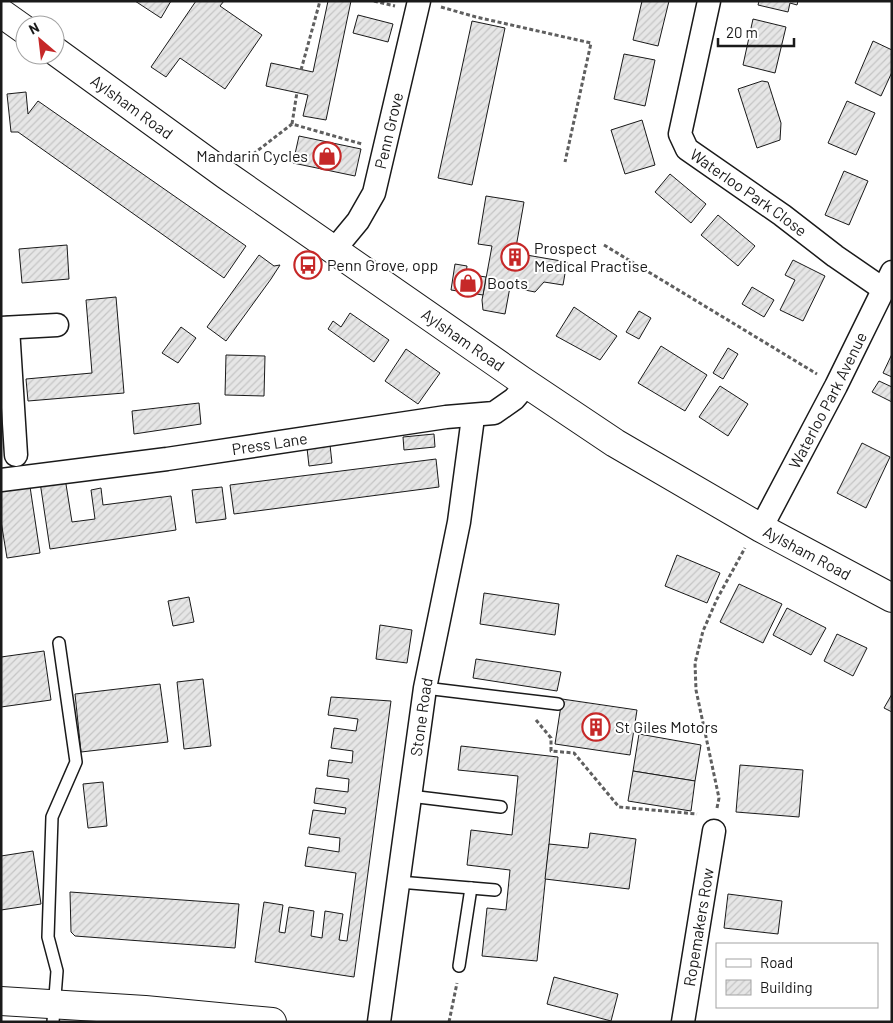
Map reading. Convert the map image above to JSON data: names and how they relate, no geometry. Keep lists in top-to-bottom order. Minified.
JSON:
{"streets":{"main road":["Aylsham Road"],"street":["Penn Grove","Waterloo Park Close","Waterloo Park Avenue","Press Lane","Stone Road","Ropemakers Row"]},"crossings":[["Aylsham Road","Penn Grove"],["Aylsham Road","Waterloo Park Avenue"],["Aylsham Road","Press Lane"],["Waterloo Park Close","Waterloo Park Avenue"],["Press Lane","Stone Road"]],"places":{"shop":["Mandarin Cycles","Boots"],"building":["Prospect Medical Practise","St Giles Motors"],"bus stop":["Penn Grove, opp"]},"legend":["Road","Building"],"scale_bar":"20 m","north":"top left"}
